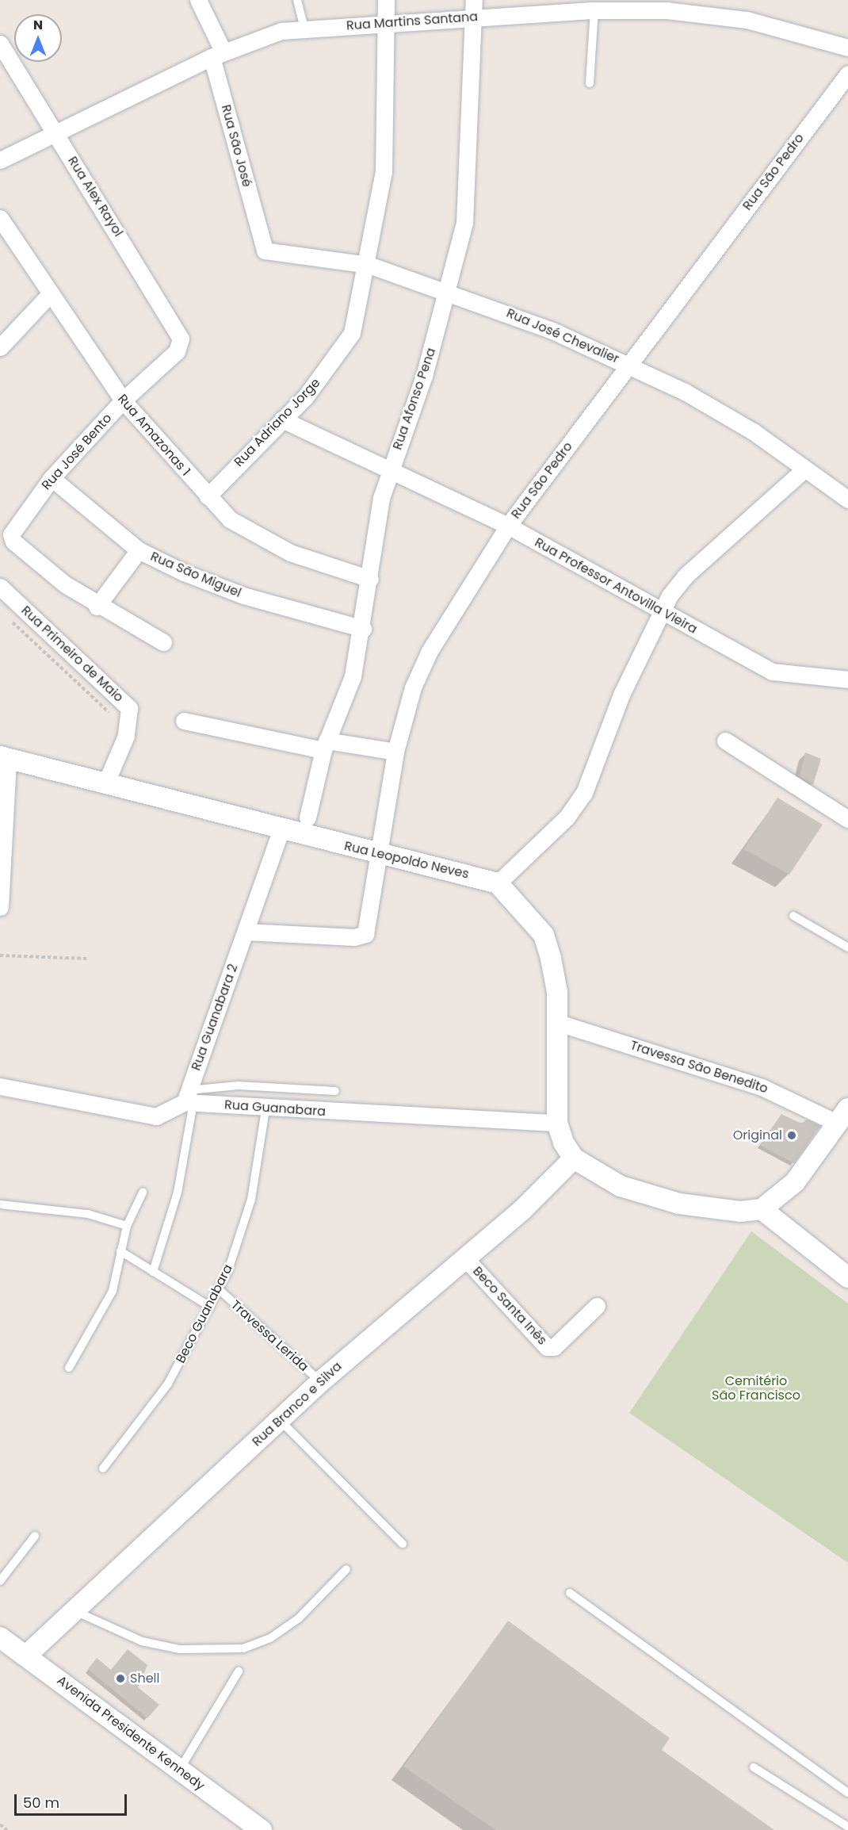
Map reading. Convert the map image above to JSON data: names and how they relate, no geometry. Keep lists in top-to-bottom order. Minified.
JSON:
{"streets":{"street":["Rua Martins Santana","Rua São José","Rua São Pedro","Rua Alex Rayol","Rua José Chevalier","Rua Afonso Pena","Rua Adriano Jorge","Rua Amazonas 1","Rua José Bento","Rua São Miguel","Rua Professor Antovilla Vieira","Rua Primeiro de Maio","Rua Leopoldo Neves","Rua Guanabara 2","Travessa São Benedito","Rua Guanabara","Beco Santa Inês","Rua Branco e Silva","Avenida Presidente Kennedy"],"lane":["Beco Guanabara","Travessa Lerida"]},"crossings":[["Rua Martins Santana","Rua São José"],["Rua Martins Santana","Rua Alex Rayol"],["Rua Martins Santana","Rua Afonso Pena"],["Rua Martins Santana","Rua Adriano Jorge"],["Rua São José","Rua José Chevalier"],["Rua São Pedro","Rua José Chevalier"],["Rua São Pedro","Rua Professor Antovilla Vieira"],["Rua São Pedro","Rua Leopoldo Neves"],["Rua São Pedro","Rua Guanabara 2"],["Rua Alex Rayol","Rua José Bento"],["Rua José Chevalier","Rua Afonso Pena"],["Rua José Chevalier","Rua Adriano Jorge"],["Rua Afonso Pena","Rua Amazonas 1"],["Rua Afonso Pena","Rua São Miguel"],["Rua Afonso Pena","Rua Professor Antovilla Vieira"],["Rua Adriano Jorge","Rua Amazonas 1"],["Rua Adriano Jorge","Rua Professor Antovilla Vieira"],["Rua Amazonas 1","Rua José Bento"],["Rua José Bento","Rua São Miguel"],["Rua Primeiro de Maio","Rua Leopoldo Neves"],["Rua Leopoldo Neves","Rua Guanabara 2"],["Rua Guanabara 2","Rua Guanabara"],["Rua Guanabara","Beco Guanabara"],["Beco Santa Inês","Rua Branco e Silva"],["Beco Guanabara","Travessa Lerida"],["Travessa Lerida","Rua Branco e Silva"],["Rua Branco e Silva","Avenida Presidente Kennedy"]],"parks":["Cemitério São Francisco"],"places":["Original","Shell"],"scale_bar":"50 m","north":"top"}
